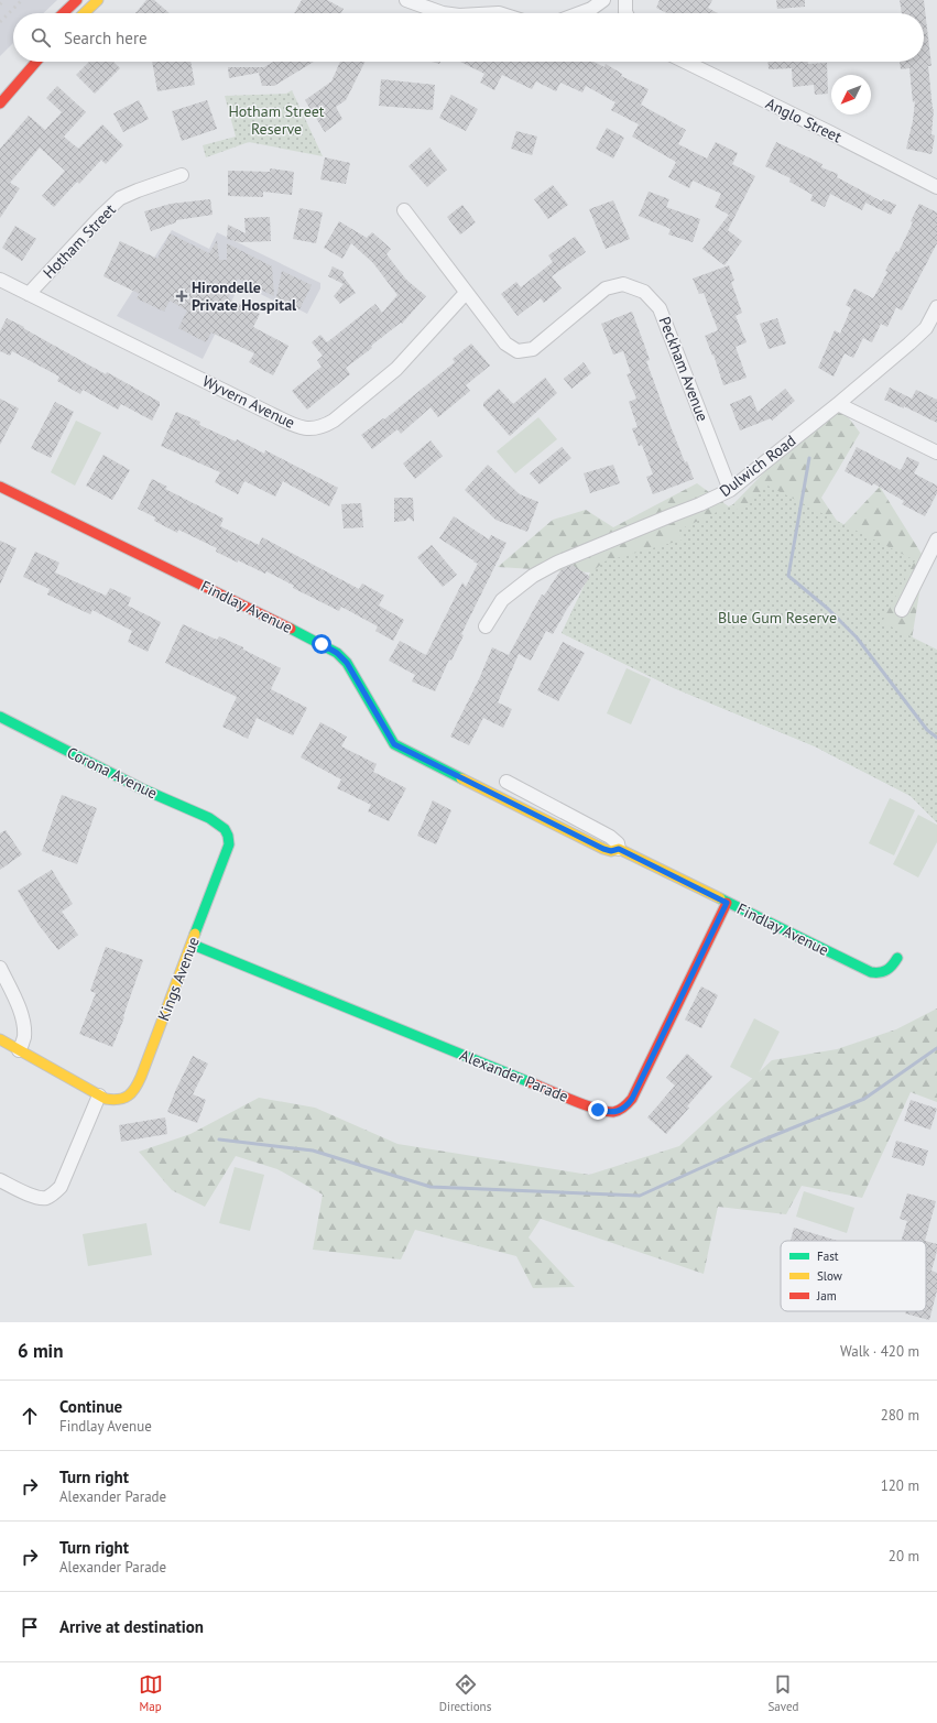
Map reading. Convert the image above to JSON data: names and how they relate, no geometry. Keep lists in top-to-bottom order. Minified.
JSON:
{"streets":{"main road":["Findlay Avenue","Corona Avenue","Kings Avenue","Alexander Parade"],"street":["Anglo Street","Hotham Street","Peckham Avenue","Wyvern Avenue","Dulwich Road"]},"crossings":[["Hotham Street","Wyvern Avenue"],["Peckham Avenue","Wyvern Avenue"],["Peckham Avenue","Dulwich Road"],["Findlay Avenue","Alexander Parade"],["Corona Avenue","Kings Avenue"],["Kings Avenue","Alexander Parade"]],"parks":["Hotham Street Reserve","Blue Gum Reserve"],"places":{"health":["Hirondelle Private Hospital"]},"legend":["Fast","Slow","Jam"],"north":"bottom left","page":{"search":"Search here","heading":["6 min","Walk · 420 m"],"list":[["Continue","Findlay Avenue","280 m"],["Turn right","Alexander Parade","120 m"],["Turn right","Alexander Parade","20 m"],"Arrive at destination"],"nav":["Map","Directions","Saved"]}}
